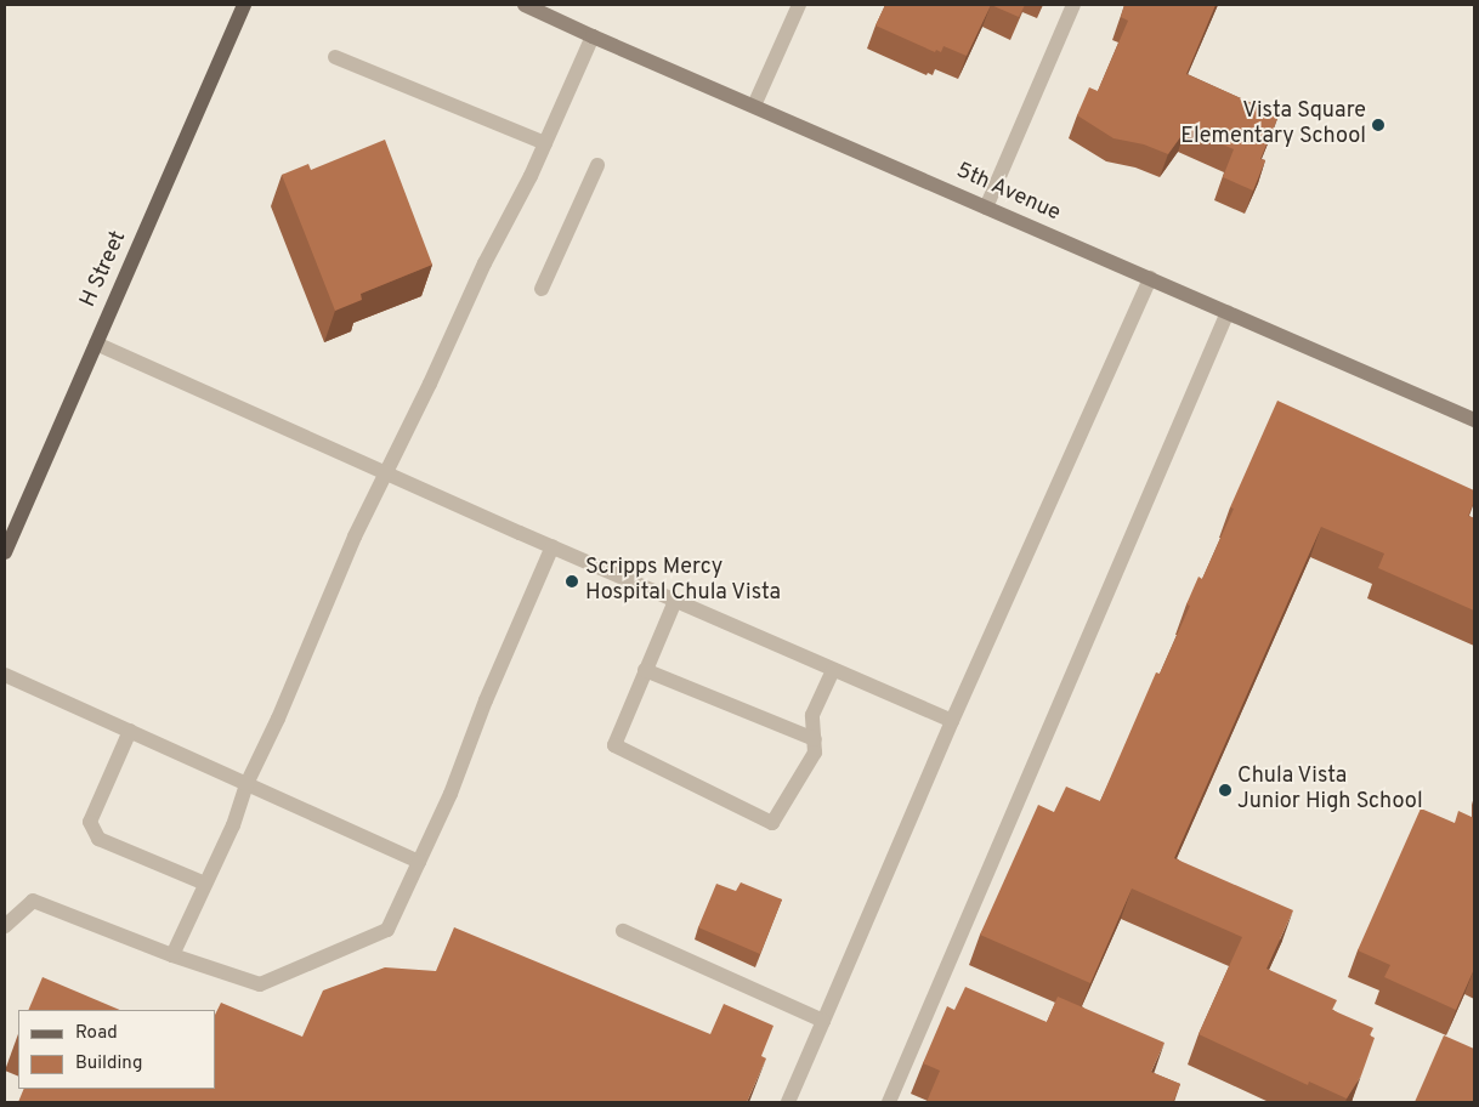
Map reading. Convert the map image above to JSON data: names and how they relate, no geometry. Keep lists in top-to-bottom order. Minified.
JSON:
{"streets":{"main road":["H Street"],"street":["5th Avenue"]},"places":["Vista Square Elementary School","Scripps Mercy Hospital Chula Vista","Chula Vista Junior High School"],"legend":["Road","Building"]}
